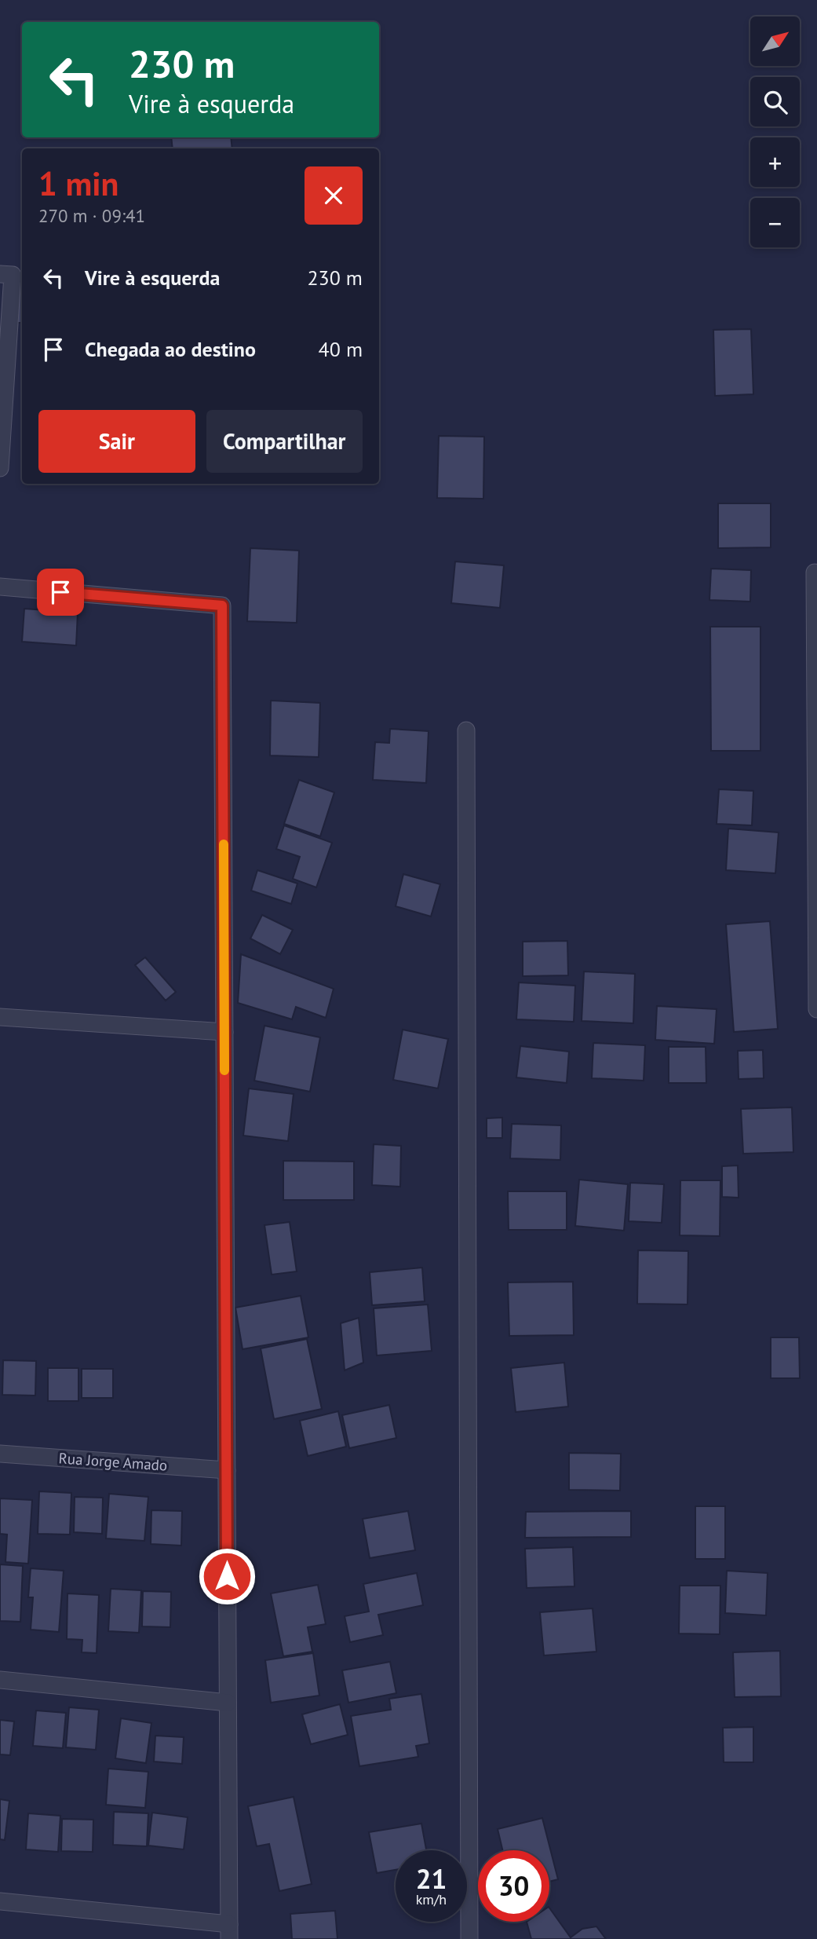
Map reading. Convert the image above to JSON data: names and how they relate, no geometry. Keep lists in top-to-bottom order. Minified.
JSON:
{"streets":{"street":["Rua Jorge Amado"]},"north":"top right","page":{"map_buttons":["+","−"],"turn":["230 m","Vire à esquerda"],"heading":["1 min","270 m · 09:41"],"list":[{"name":"Vire à esquerda","value":"230 m"},{"name":"Chegada ao destino","value":"40 m"}],"buttons":["Sair","Compartilhar"],"speed":"21 km/h","limit":"30"}}
